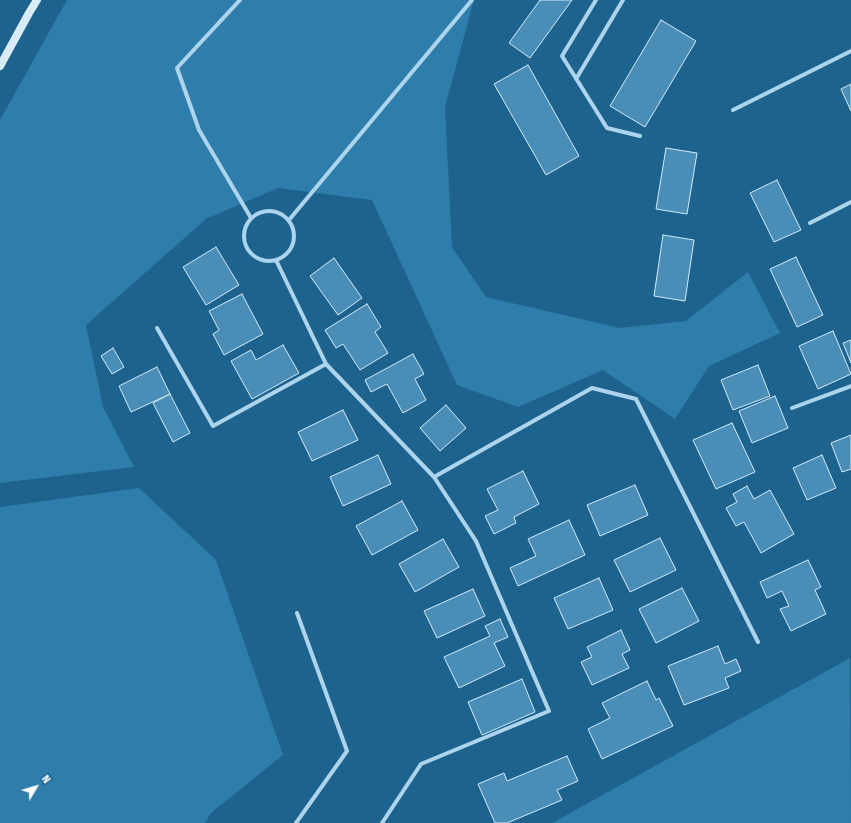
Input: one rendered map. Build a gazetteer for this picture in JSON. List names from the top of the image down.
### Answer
{
  "north": "top right"
}
